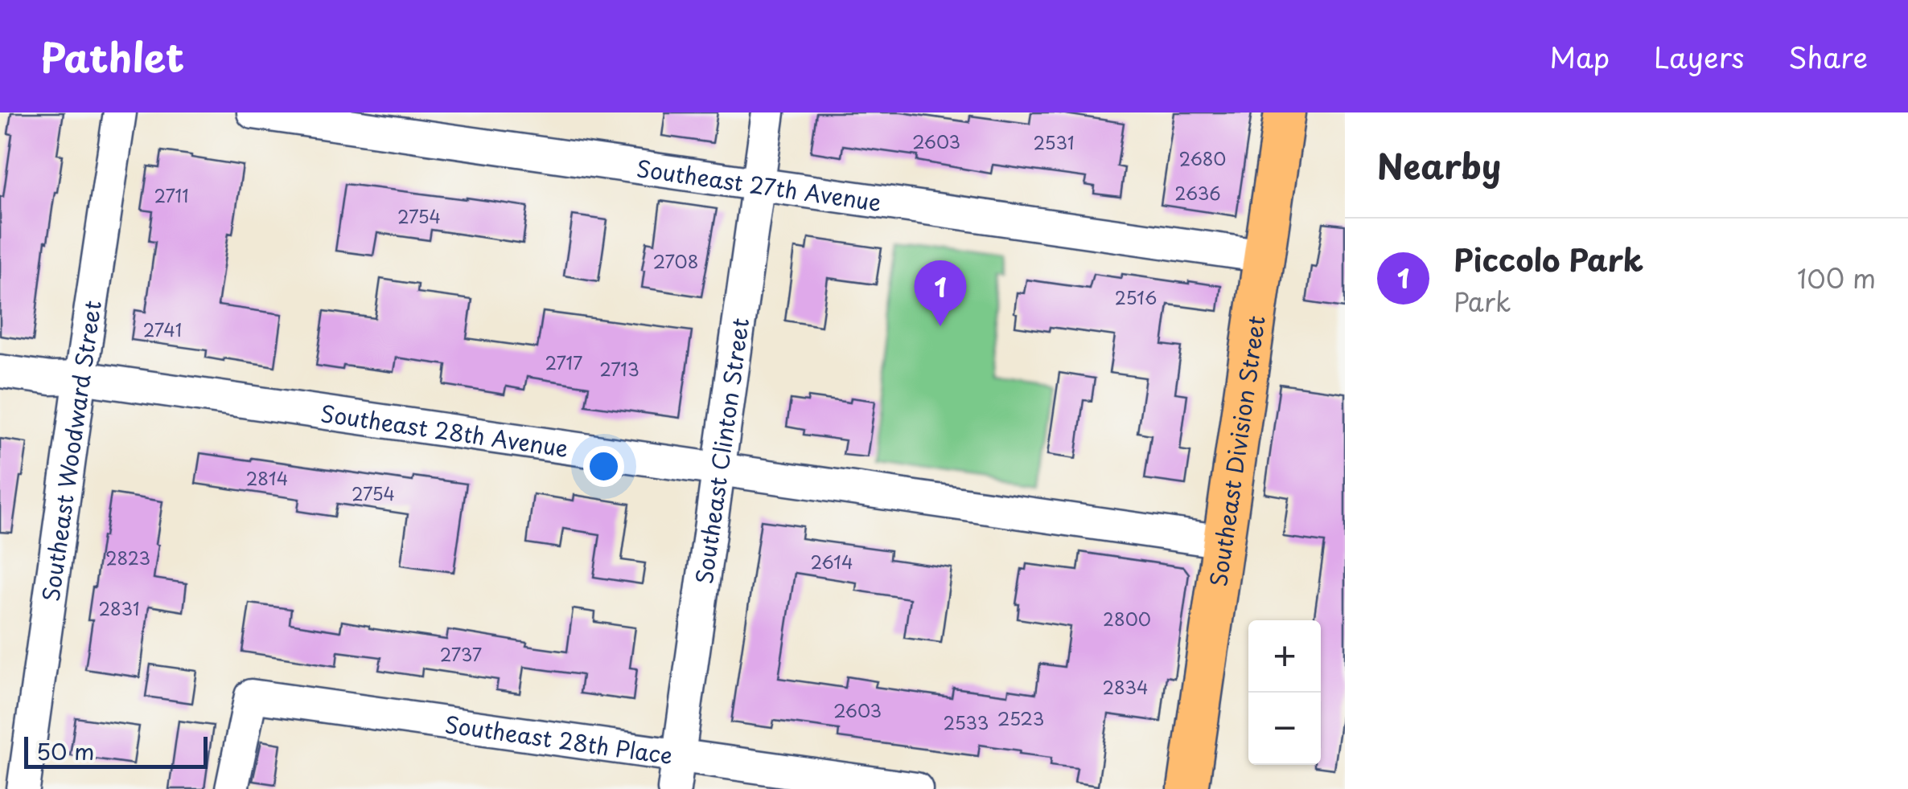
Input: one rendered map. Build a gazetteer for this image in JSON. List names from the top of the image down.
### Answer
{
  "streets": {
    "main road": ["Southeast Division Street"],
    "street": [
      "Southeast 27th Avenue",
      "Southeast 28th Avenue",
      "Southeast Woodward Street",
      "Southeast Clinton Street",
      "Southeast 28th Place"
    ]
  },
  "crossings": [
    ["Southeast 27th Avenue", "Southeast Clinton Street"],
    ["Southeast 27th Avenue", "Southeast Division Street"],
    ["Southeast 28th Avenue", "Southeast Woodward Street"],
    ["Southeast 28th Avenue", "Southeast Clinton Street"],
    ["Southeast 28th Avenue", "Southeast Division Street"],
    ["Southeast Clinton Street", "Southeast 28th Place"]
  ],
  "house_numbers": [
    "2603",
    "2531",
    "2680",
    "2636",
    "2711",
    "2754",
    "2708",
    "2516",
    "2741",
    "2717",
    "2713",
    "2814",
    "2754",
    "2823",
    "2614",
    "2831",
    "2800",
    "2737",
    "2834",
    "2603",
    "2523",
    "2533"
  ],
  "scale_bar": "50 m",
  "page": {
    "header": "Pathlet",
    "nav": ["Map", "Layers", "Share"],
    "heading": "Nearby",
    "list": [
      {
        "mark": "1",
        "name": "Piccolo Park",
        "note": "Park",
        "value": "100 m"
      }
    ],
    "pins": "1",
    "map_buttons": ["+", "−"],
    "scale": "50 m"
  }
}
